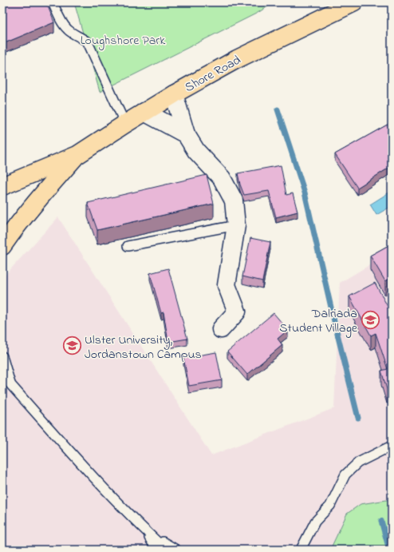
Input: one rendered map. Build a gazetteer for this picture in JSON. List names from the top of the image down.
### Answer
{
  "streets": {
    "highway": ["Shore Road"]
  },
  "parks": ["Loughshore Park"],
  "places": {
    "school or university": ["Dalriada Student Village", "Ulster University, Jordanstown Campus"]
  }
}
